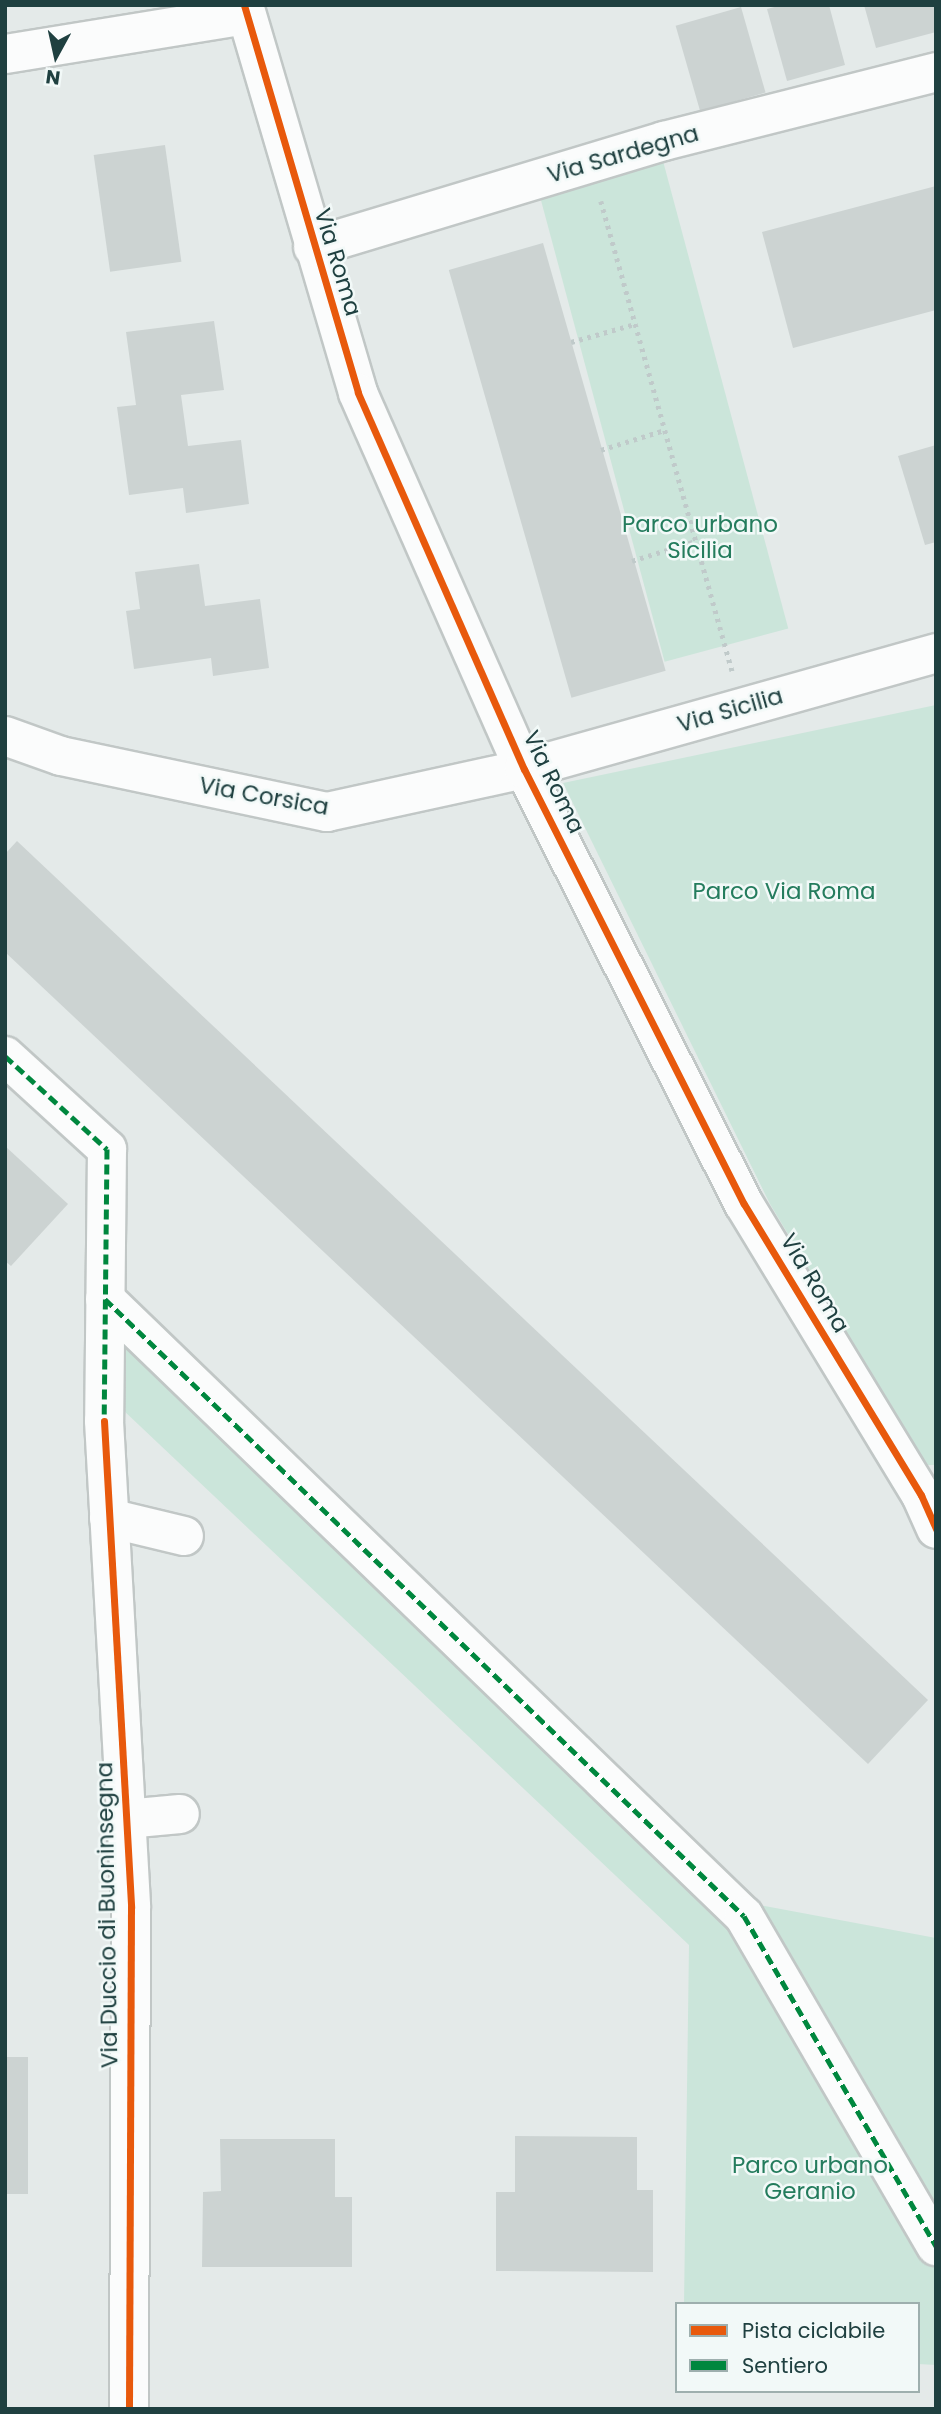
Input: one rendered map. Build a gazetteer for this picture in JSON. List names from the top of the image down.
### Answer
{
  "streets": {
    "street": [
      "Via Sardegna",
      "Via Roma",
      "Via Sicilia",
      "Via Corsica",
      "Via Duccio di Buoninsegna"
    ]
  },
  "crossings": [
    ["Via Sardegna", "Via Roma"],
    ["Via Roma", "Via Sicilia"],
    ["Via Roma", "Via Corsica"],
    ["Via Sicilia", "Via Corsica"]
  ],
  "parks": ["Parco urbano Sicilia", "Parco Via Roma", "Parco urbano Geranio"],
  "legend": ["Pista ciclabile", "Sentiero"],
  "north": "bottom"
}
